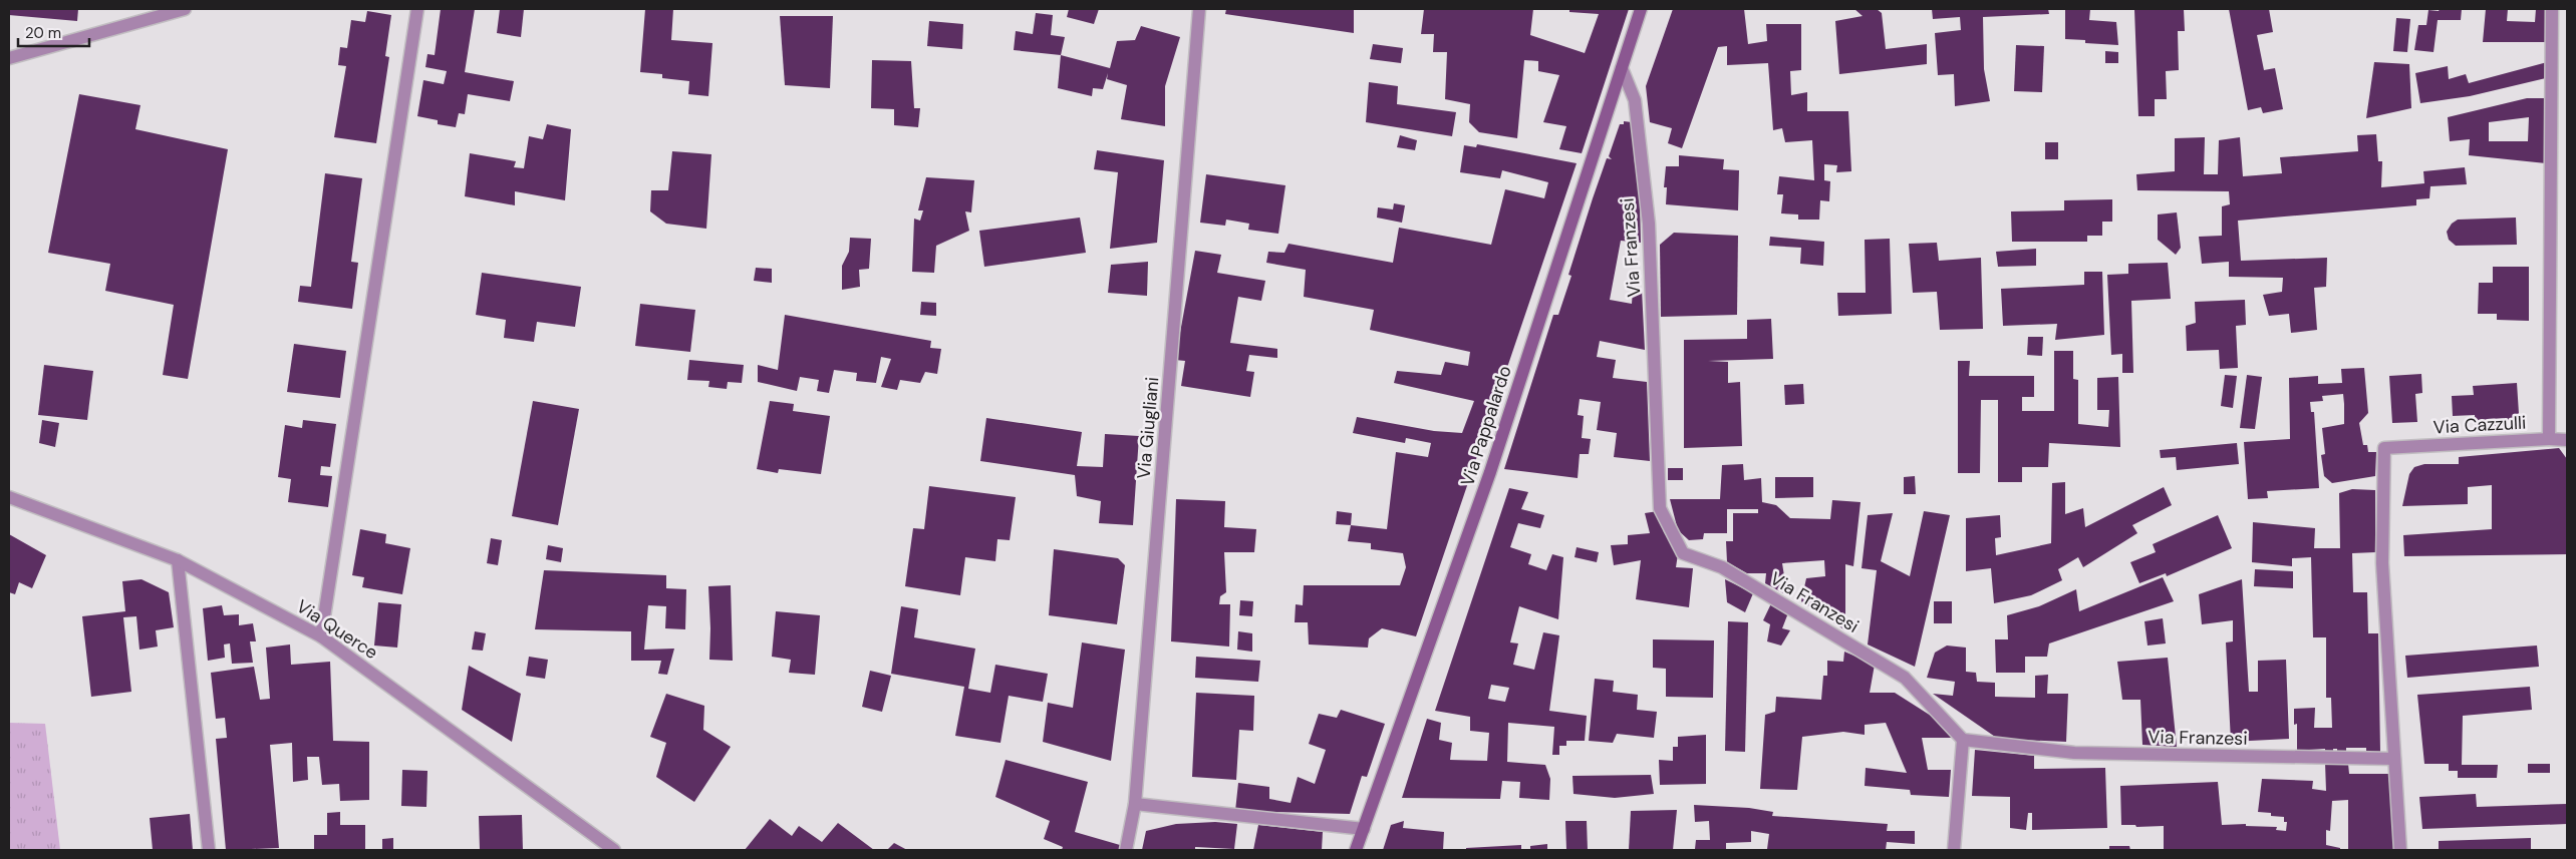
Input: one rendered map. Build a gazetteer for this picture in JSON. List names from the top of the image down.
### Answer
{
  "streets": {
    "main road": ["Via Pappalardo"],
    "street": [
      "Via Franzesi",
      "Via Cazzulli",
      "Via Giugliani",
      "Via Querce"
    ]
  },
  "crossings": [
    ["Via Franzesi", "Via Cazzulli"],
    ["Via Franzesi", "Via Pappalardo"]
  ],
  "scale_bar": "20 m"
}
